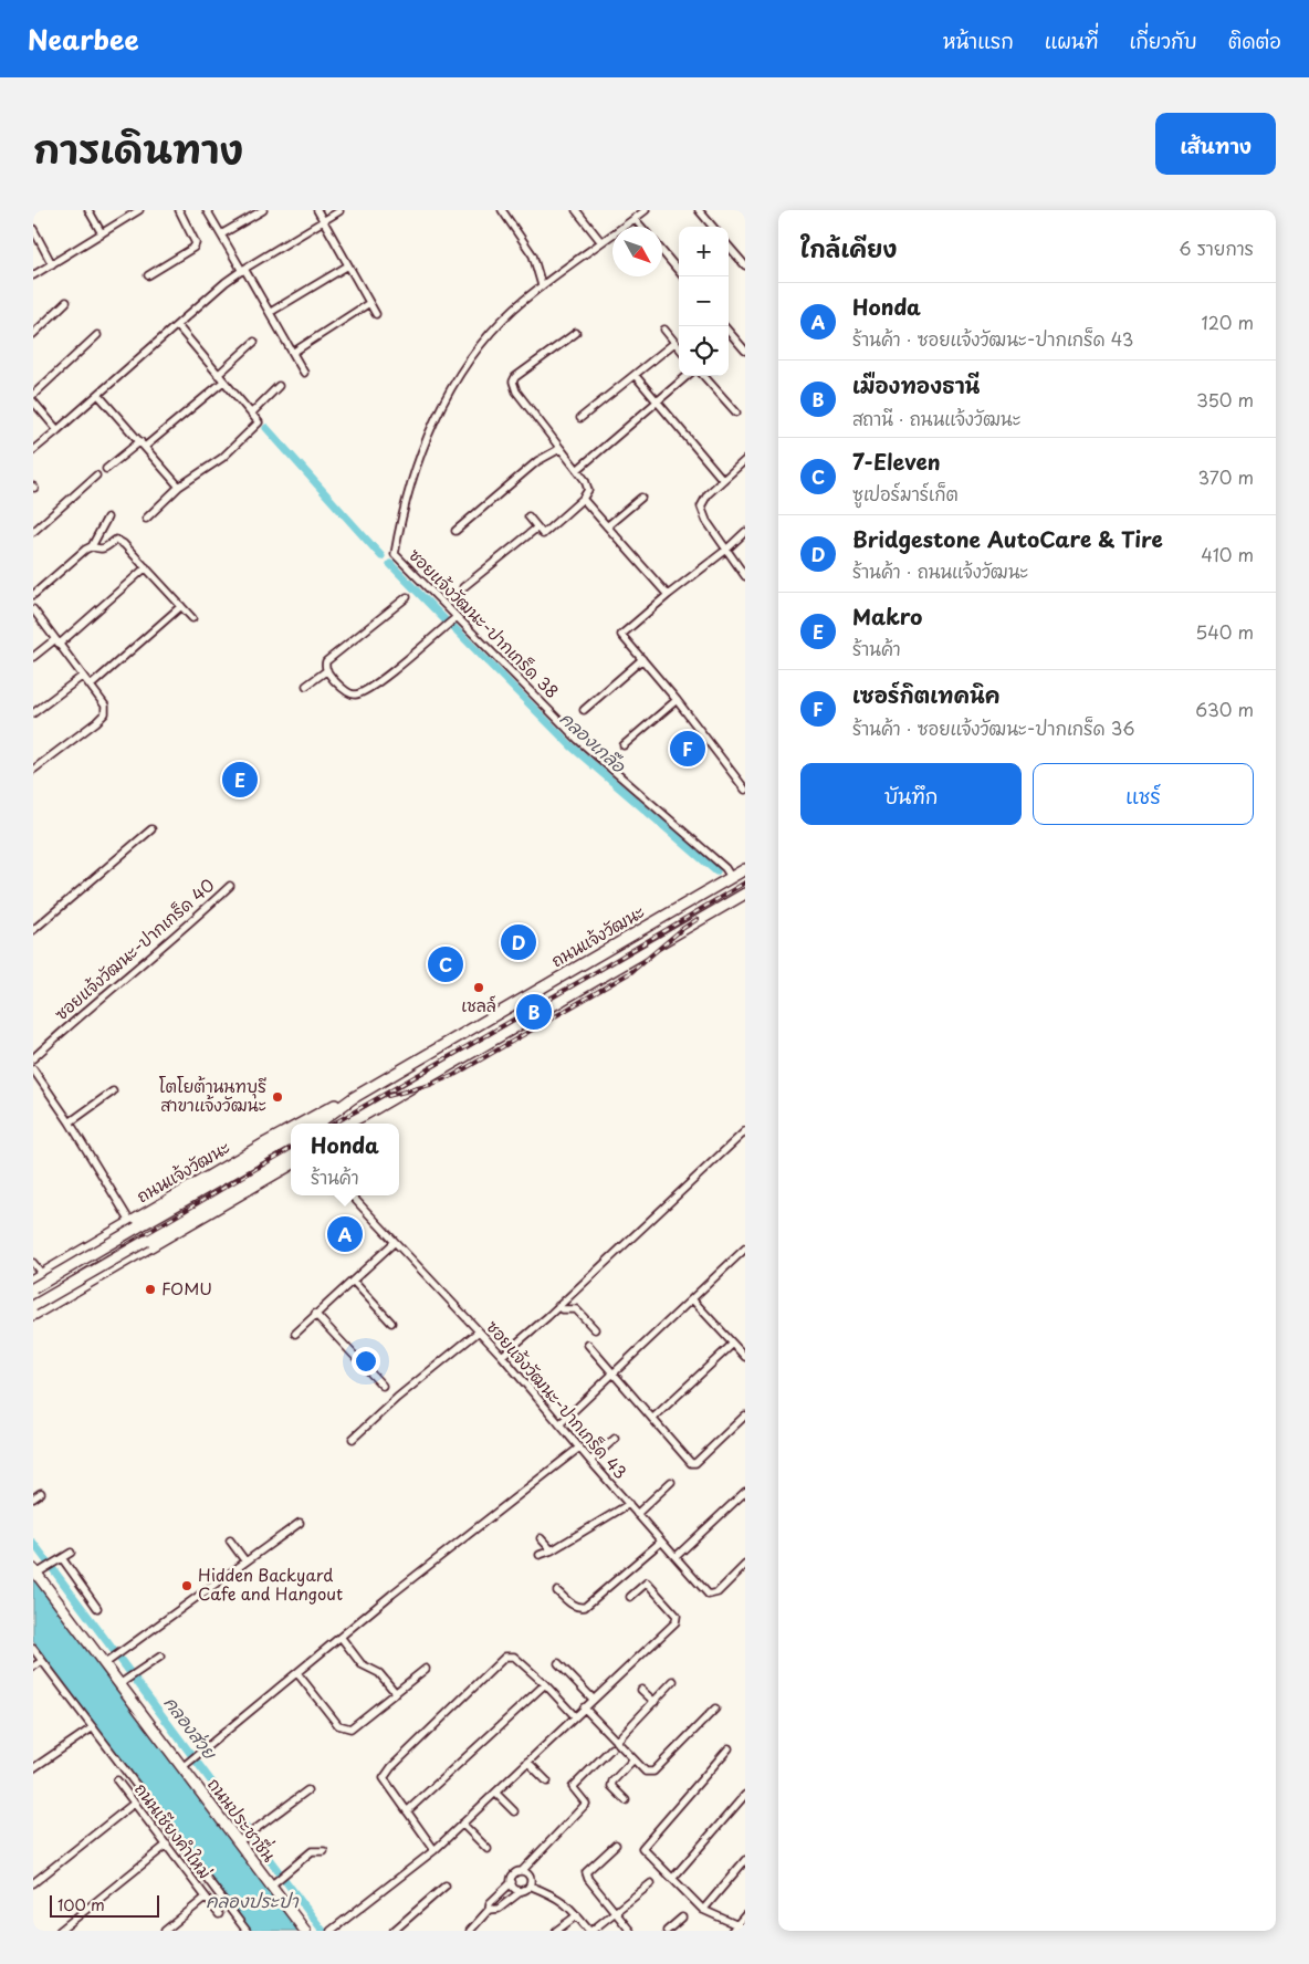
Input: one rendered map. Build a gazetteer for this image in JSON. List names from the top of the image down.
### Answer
{
  "streets": {
    "main road": ["ถนนแจ้งวัฒนะ", "ถนนประชาชื่น"],
    "street": [
      "ซอยแจ้งวัฒนะ-ปากเกร็ด 38",
      "ซอยแจ้งวัฒนะ-ปากเกร็ด 40",
      "ซอยแจ้งวัฒนะ-ปากเกร็ด 43",
      "ถนนเชียงคำใหม่"
    ]
  },
  "crossings": [
    ["ซอยแจ้งวัฒนะ-ปากเกร็ด 38", "ถนนแจ้งวัฒนะ"]
  ],
  "water": ["คลองเกลือ", "คลองส่วย", "คลองประปา"],
  "places": [
    "เชลล์",
    "โตโยต้านนทบุรี สาขาแจ้งวัฒนะ",
    "FOMU",
    "Hidden Backyard Cafe and Hangout"
  ],
  "scale_bar": "100 m",
  "north": "bottom right",
  "page": {
    "header": "Nearbee",
    "nav": [
      "หน้าแรก",
      "แผนที่",
      "เกี่ยวกับ",
      "ติดต่อ"
    ],
    "title": "การเดินทาง",
    "buttons": [
      "เส้นทาง",
      ["บันทึก", "แชร์"]
    ],
    "heading": ["ใกล้เคียง", "6 รายการ"],
    "map_buttons": ["+", "−"],
    "list": [
      {
        "mark": "A",
        "name": "Honda",
        "note": "ร้านค้า · ซอยแจ้งวัฒนะ-ปากเกร็ด 43",
        "value": "120 m"
      },
      {
        "mark": "B",
        "name": "เมืองทองธานี",
        "note": "สถานี · ถนนแจ้งวัฒนะ",
        "value": "350 m"
      },
      {
        "mark": "C",
        "name": "7-Eleven",
        "note": "ซูเปอร์มาร์เก็ต",
        "value": "370 m"
      },
      {
        "mark": "D",
        "name": "Bridgestone AutoCare & Tire",
        "note": "ร้านค้า · ถนนแจ้งวัฒนะ",
        "value": "410 m"
      },
      {
        "mark": "E",
        "name": "Makro",
        "note": "ร้านค้า",
        "value": "540 m"
      },
      {
        "mark": "F",
        "name": "เซอร์กิตเทคนิค",
        "note": "ร้านค้า · ซอยแจ้งวัฒนะ-ปากเกร็ด 36",
        "value": "630 m"
      }
    ],
    "pins": [
      "F",
      "E",
      "D",
      "C",
      "B",
      "A"
    ],
    "popup": ["Honda", "ร้านค้า"],
    "scale": "100 m"
  }
}
